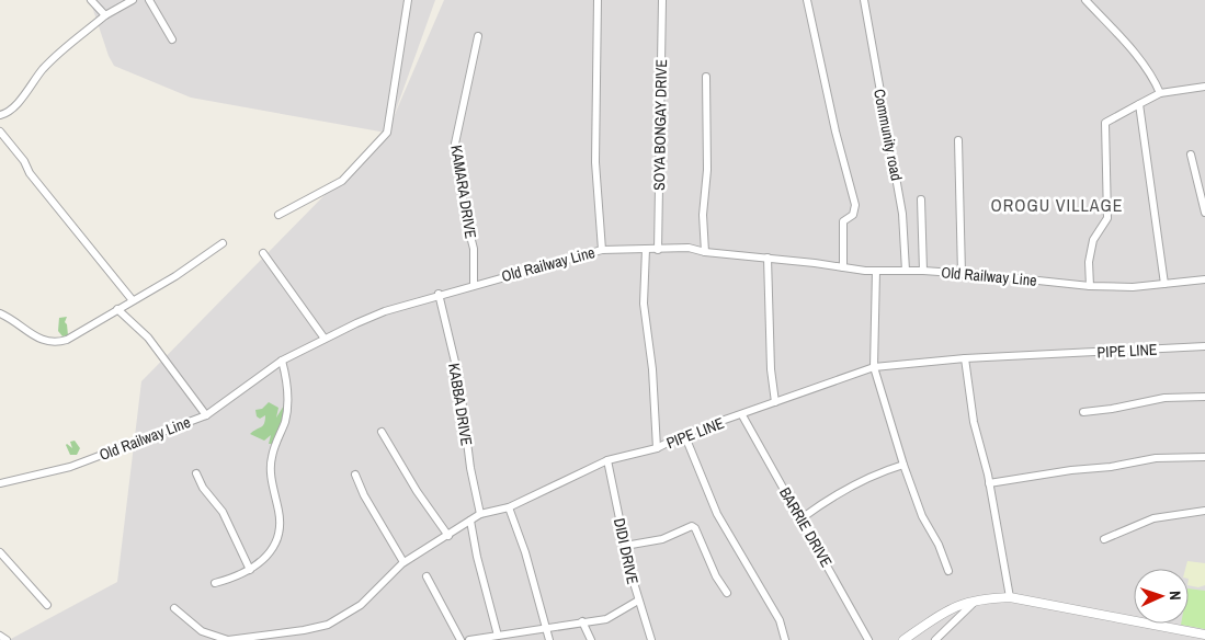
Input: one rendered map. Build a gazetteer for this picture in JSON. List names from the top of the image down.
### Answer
{
  "streets": {
    "street": [
      "SOYA BONGAY DRIVE",
      "Community road",
      "KAMARA DRIVE",
      "Old Railway Line",
      "PIPE LINE",
      "KABBA DRIVE",
      "BARRIE DRIVE",
      "DIDI DRIVE"
    ]
  },
  "crossings": [
    ["SOYA BONGAY DRIVE", "Old Railway Line"],
    ["Community road", "Old Railway Line"],
    ["KAMARA DRIVE", "Old Railway Line"],
    ["Old Railway Line", "KABBA DRIVE"],
    ["PIPE LINE", "KABBA DRIVE"],
    ["PIPE LINE", "BARRIE DRIVE"],
    ["PIPE LINE", "DIDI DRIVE"]
  ],
  "districts": ["OROGU VILLAGE"],
  "north": "right"
}
